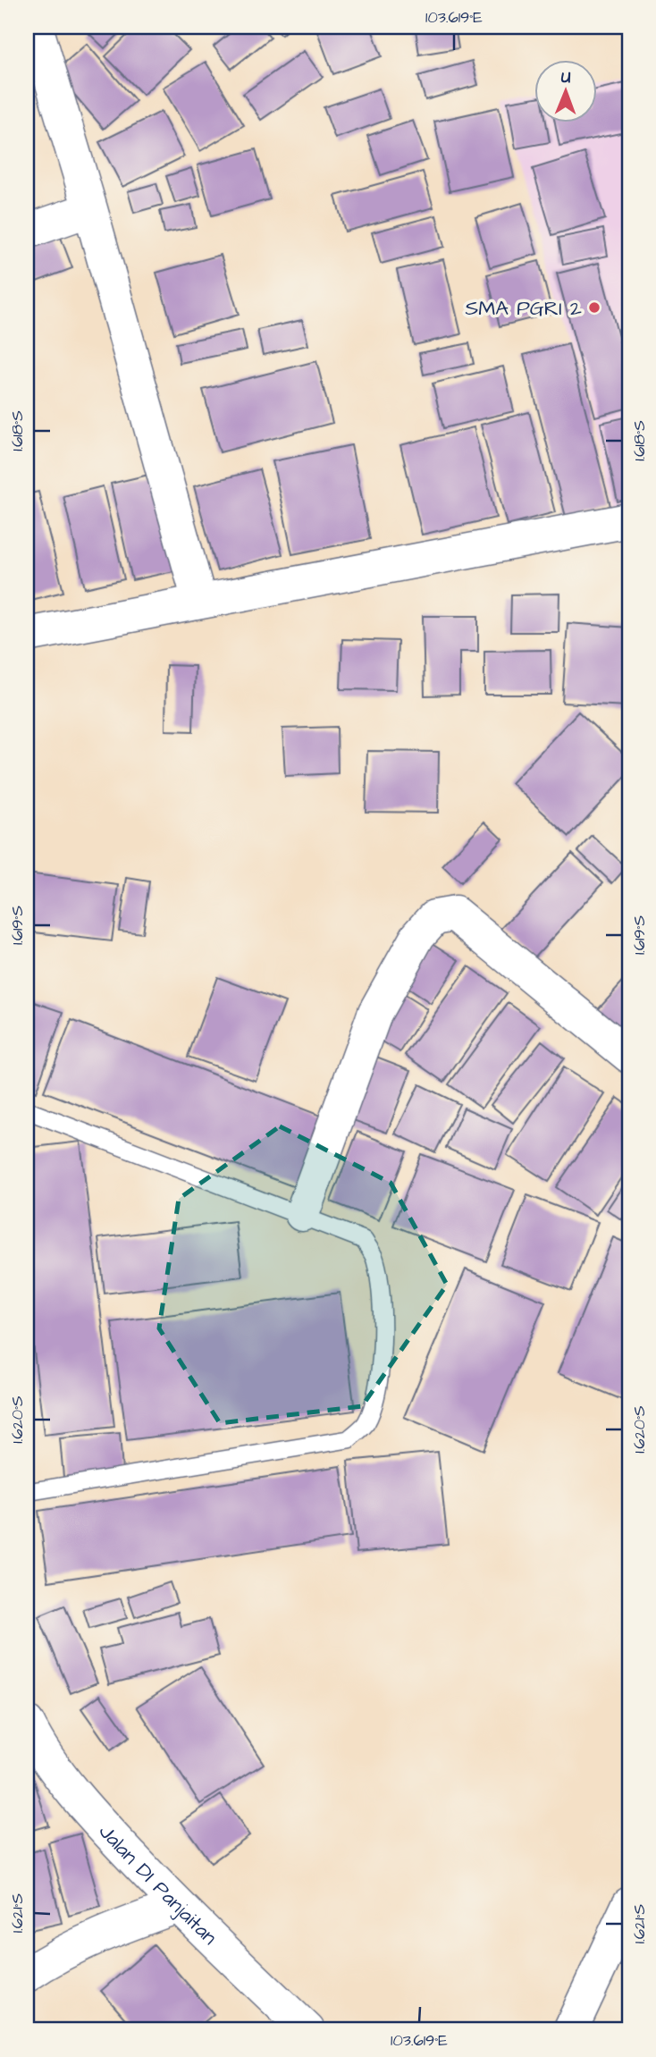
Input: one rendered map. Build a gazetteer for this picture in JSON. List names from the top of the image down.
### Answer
{
  "streets": {
    "street": ["Jalan DI Panjaitan"]
  },
  "places": ["SMA PGRI 2"],
  "north": "top",
  "coordinates": [
    "103.619°E",
    "1.618°S",
    "1.619°S",
    "1.620°S",
    "1.621°S"
  ]
}
